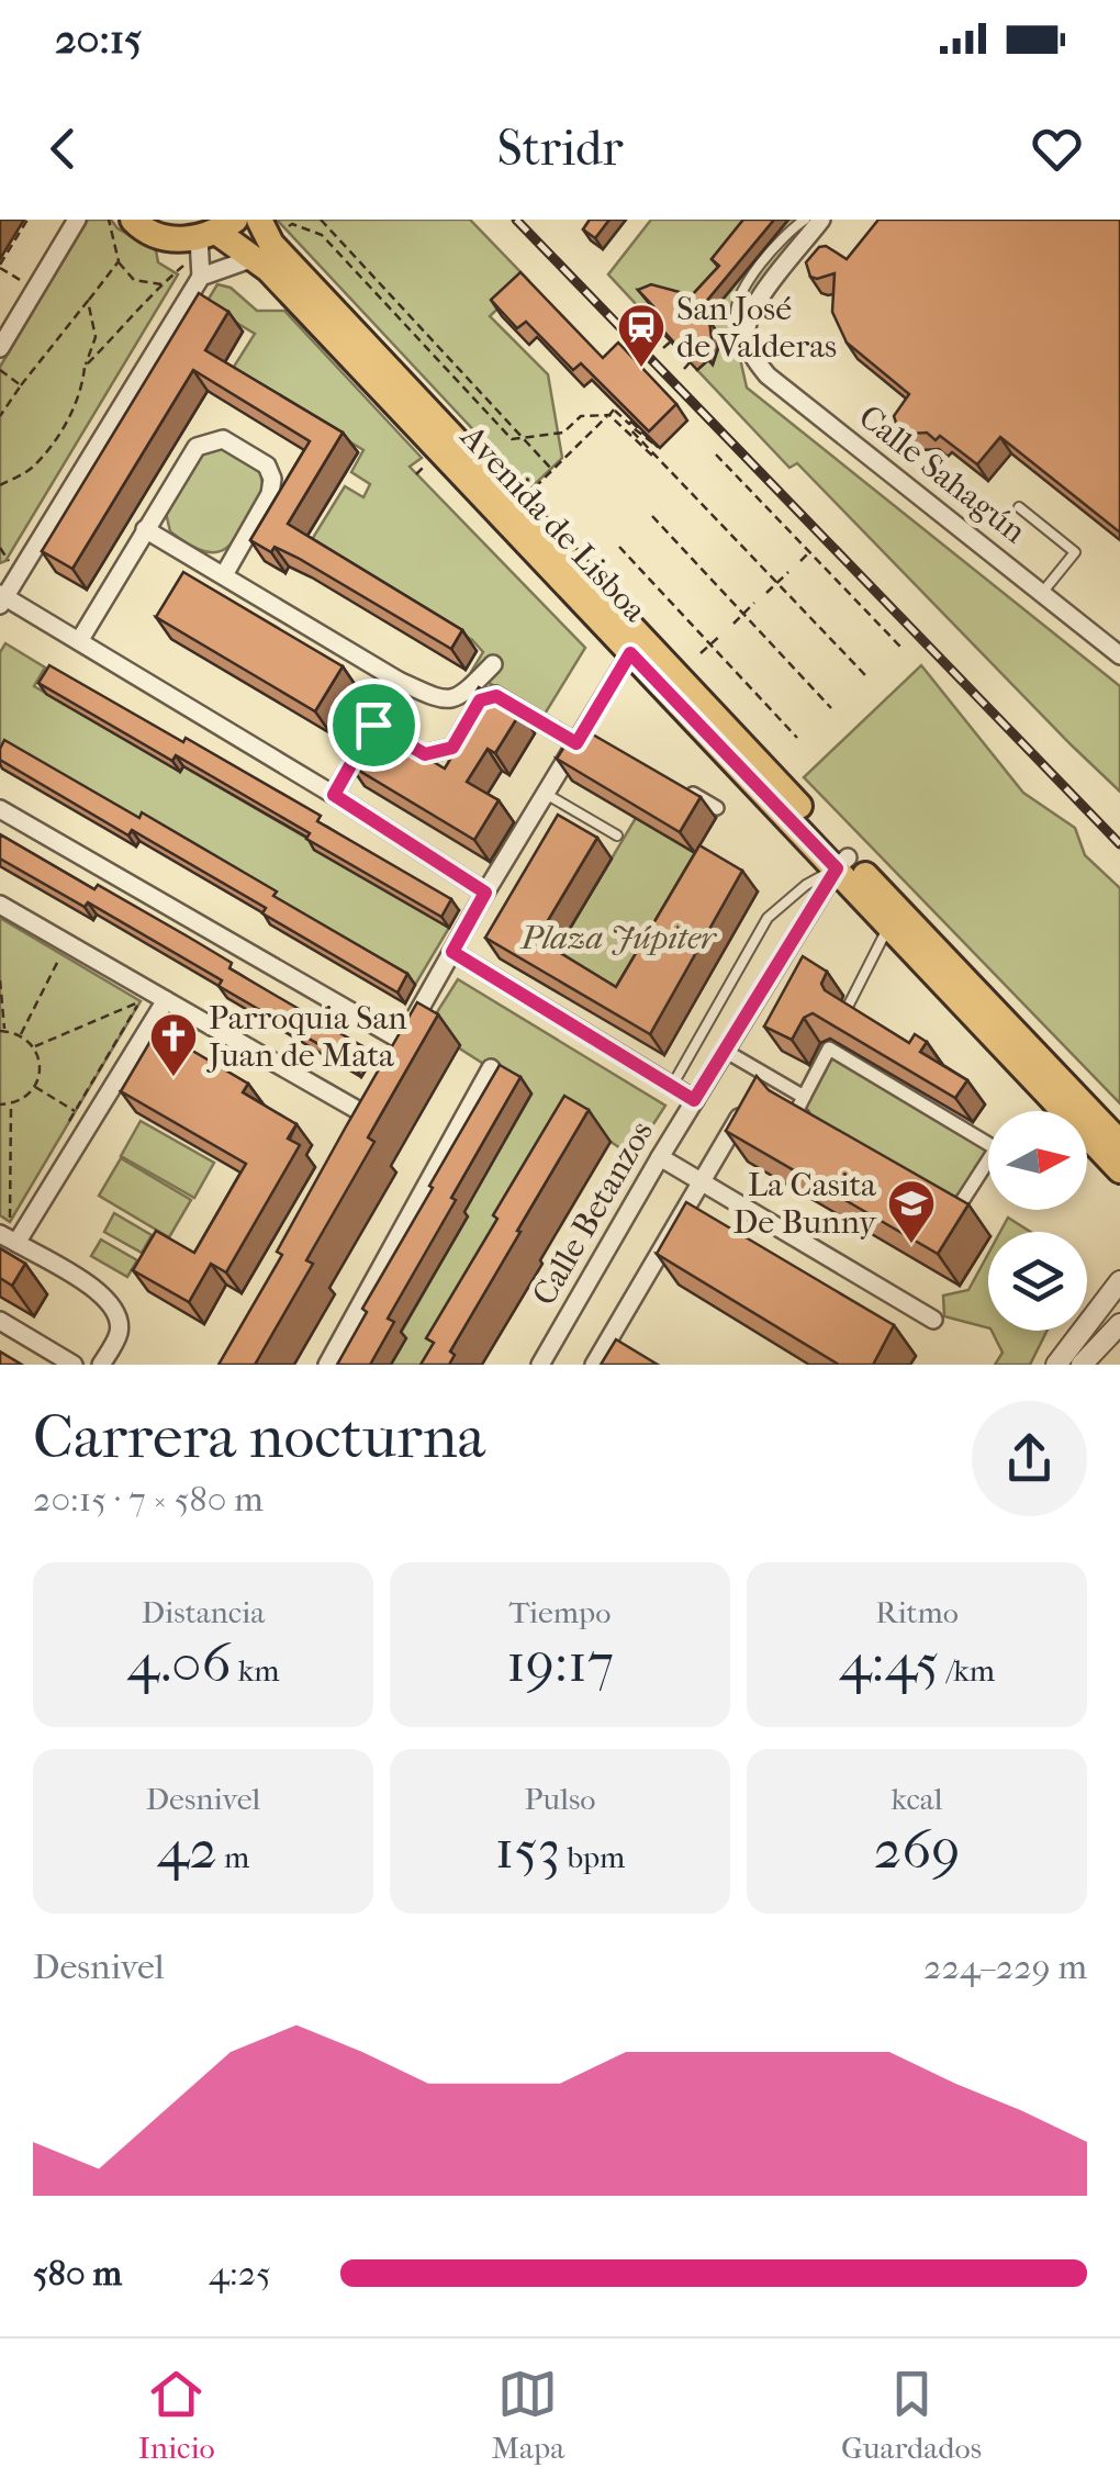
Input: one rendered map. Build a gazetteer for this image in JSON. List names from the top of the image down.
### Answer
{
  "streets": {
    "main road": ["Avenida de Lisboa"],
    "street": ["Calle Sahagún", "Calle Betanzos"]
  },
  "crossings": [
    ["Avenida de Lisboa", "Calle Betanzos"]
  ],
  "parks": ["Plaza Júpiter"],
  "places": {
    "station": ["San José de Valderas"],
    "church": ["Parroquia San Juan de Mata"],
    "school or university": ["La Casita De Bunny"]
  },
  "north": "right",
  "page": {
    "status": "20:15",
    "header": "Stridr",
    "heading": ["Carrera nocturna", "20:15 · 7 × 580 m"],
    "stats": [
      ["Distancia", "4.06 km"],
      ["Tiempo", "19:17"],
      ["Ritmo", "4:45 /km"],
      ["Desnivel", "42 m"],
      ["Pulso", "153 bpm"],
      ["kcal", "269"]
    ],
    "chart": ["Desnivel", "224–229 m"],
    "list": [
      {
        "name": "580 m",
        "note": "4:25"
      }
    ],
    "tabs": ["Inicio", "Mapa", "Guardados"]
  }
}
